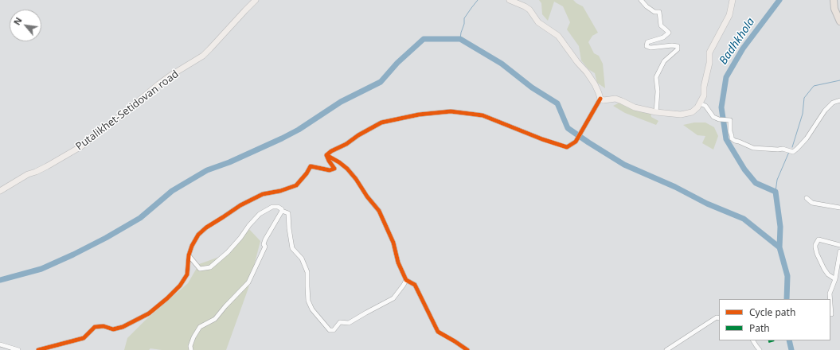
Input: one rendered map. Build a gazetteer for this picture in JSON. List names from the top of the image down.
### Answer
{
  "streets": {
    "main road": ["Putalikhet-Setidovan road"]
  },
  "water": ["Badhkhola"],
  "legend": ["Cycle path", "Path"],
  "north": "top left"
}
